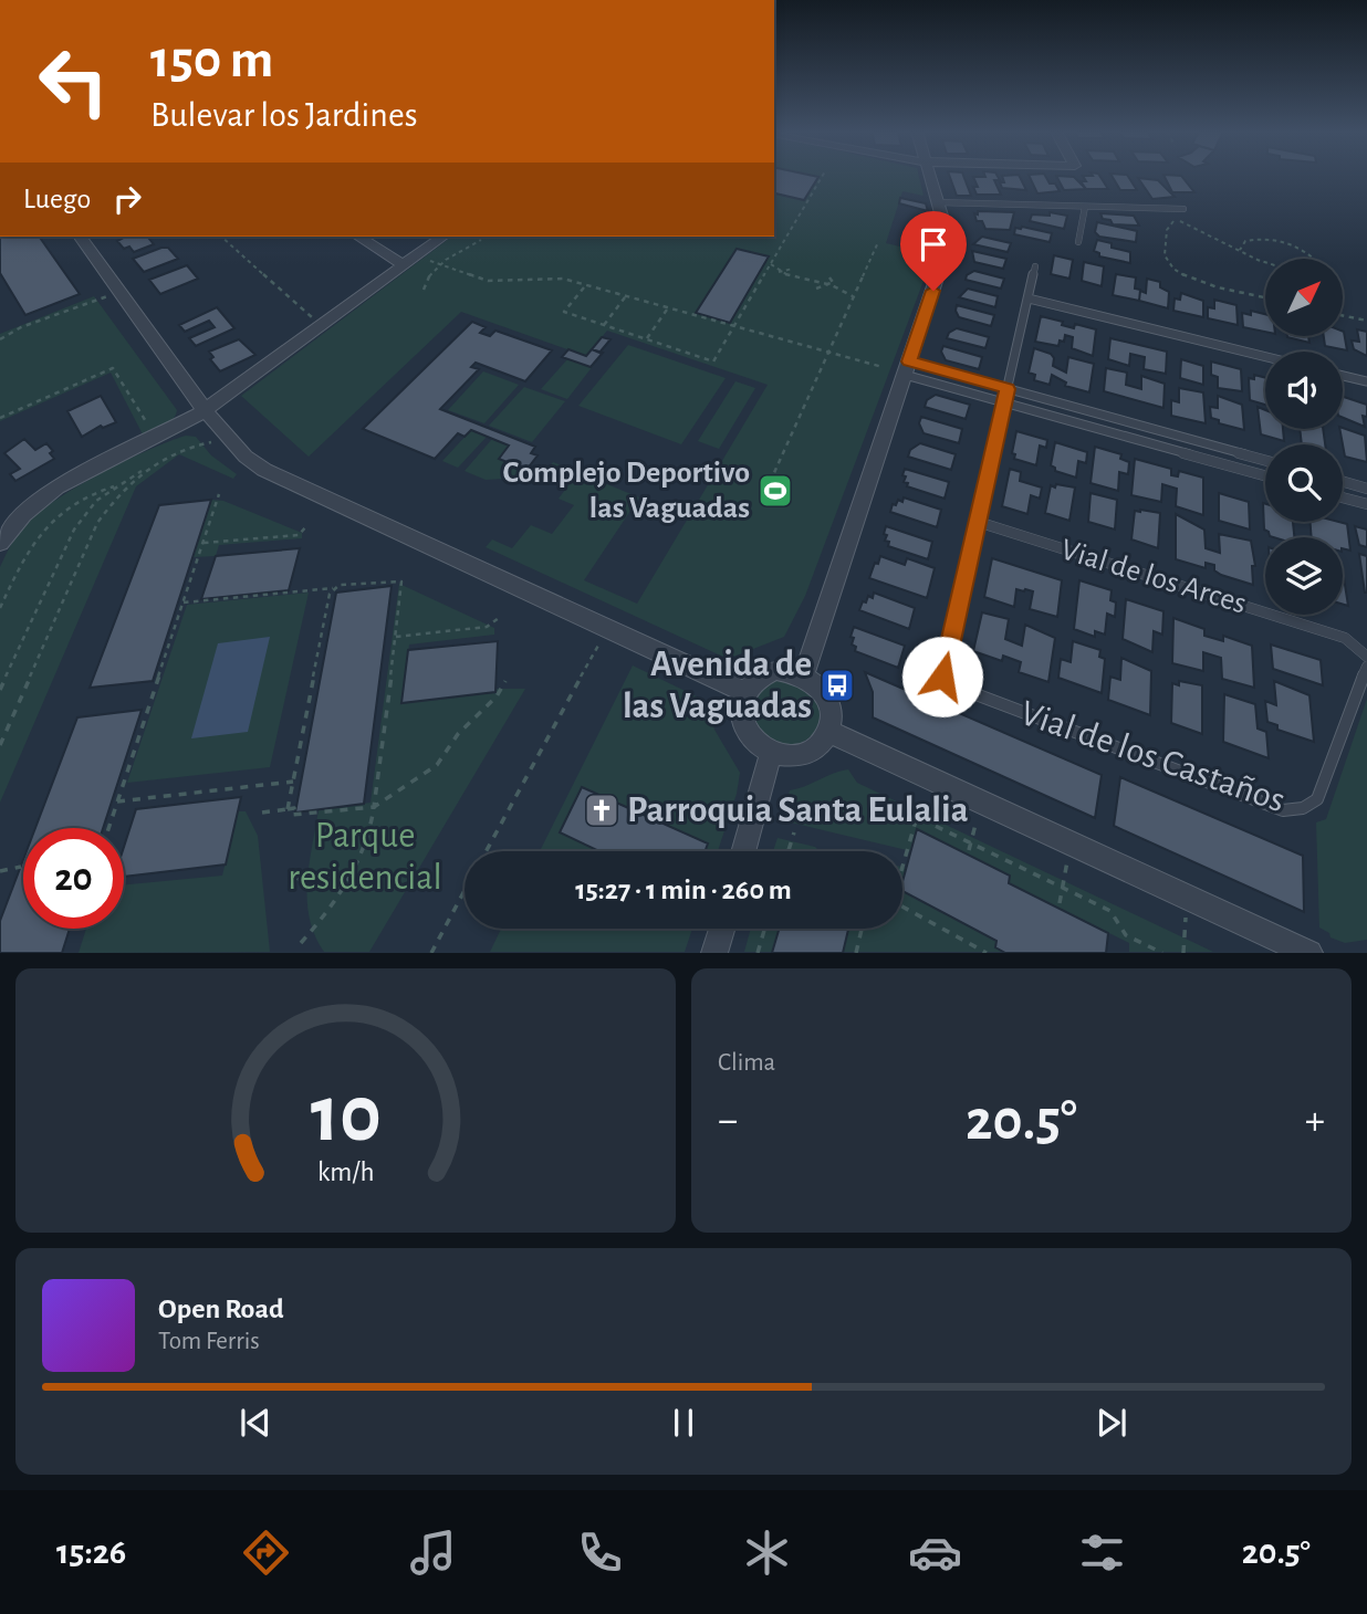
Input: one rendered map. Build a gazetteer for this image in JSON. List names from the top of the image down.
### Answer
{
  "streets": {
    "lane": ["Vial de los Arces", "Vial de los Castaños"]
  },
  "crossings": [
    ["Vial de los Arces", "Vial de los Castaños"]
  ],
  "parks": ["Parque residencial"],
  "places": {
    "sports": ["Complejo Deportivo las Vaguadas"],
    "bus stop": ["Avenida de las Vaguadas"],
    "church": ["Parroquia Santa Eulalia"]
  },
  "north": "top right",
  "page": {
    "turn": ["150 m", "Bulevar los Jardines"],
    "then": "Luego",
    "limit": "20",
    "trip": "15:27 · 1 min · 260 m",
    "tile": "Clima",
    "heat": ["−", "20.5°", "+"],
    "song": ["Open Road", "Tom Ferris"],
    "tabs": ["15:26", "20.5°"],
    "gauge": ["10", "km/h"]
  }
}
